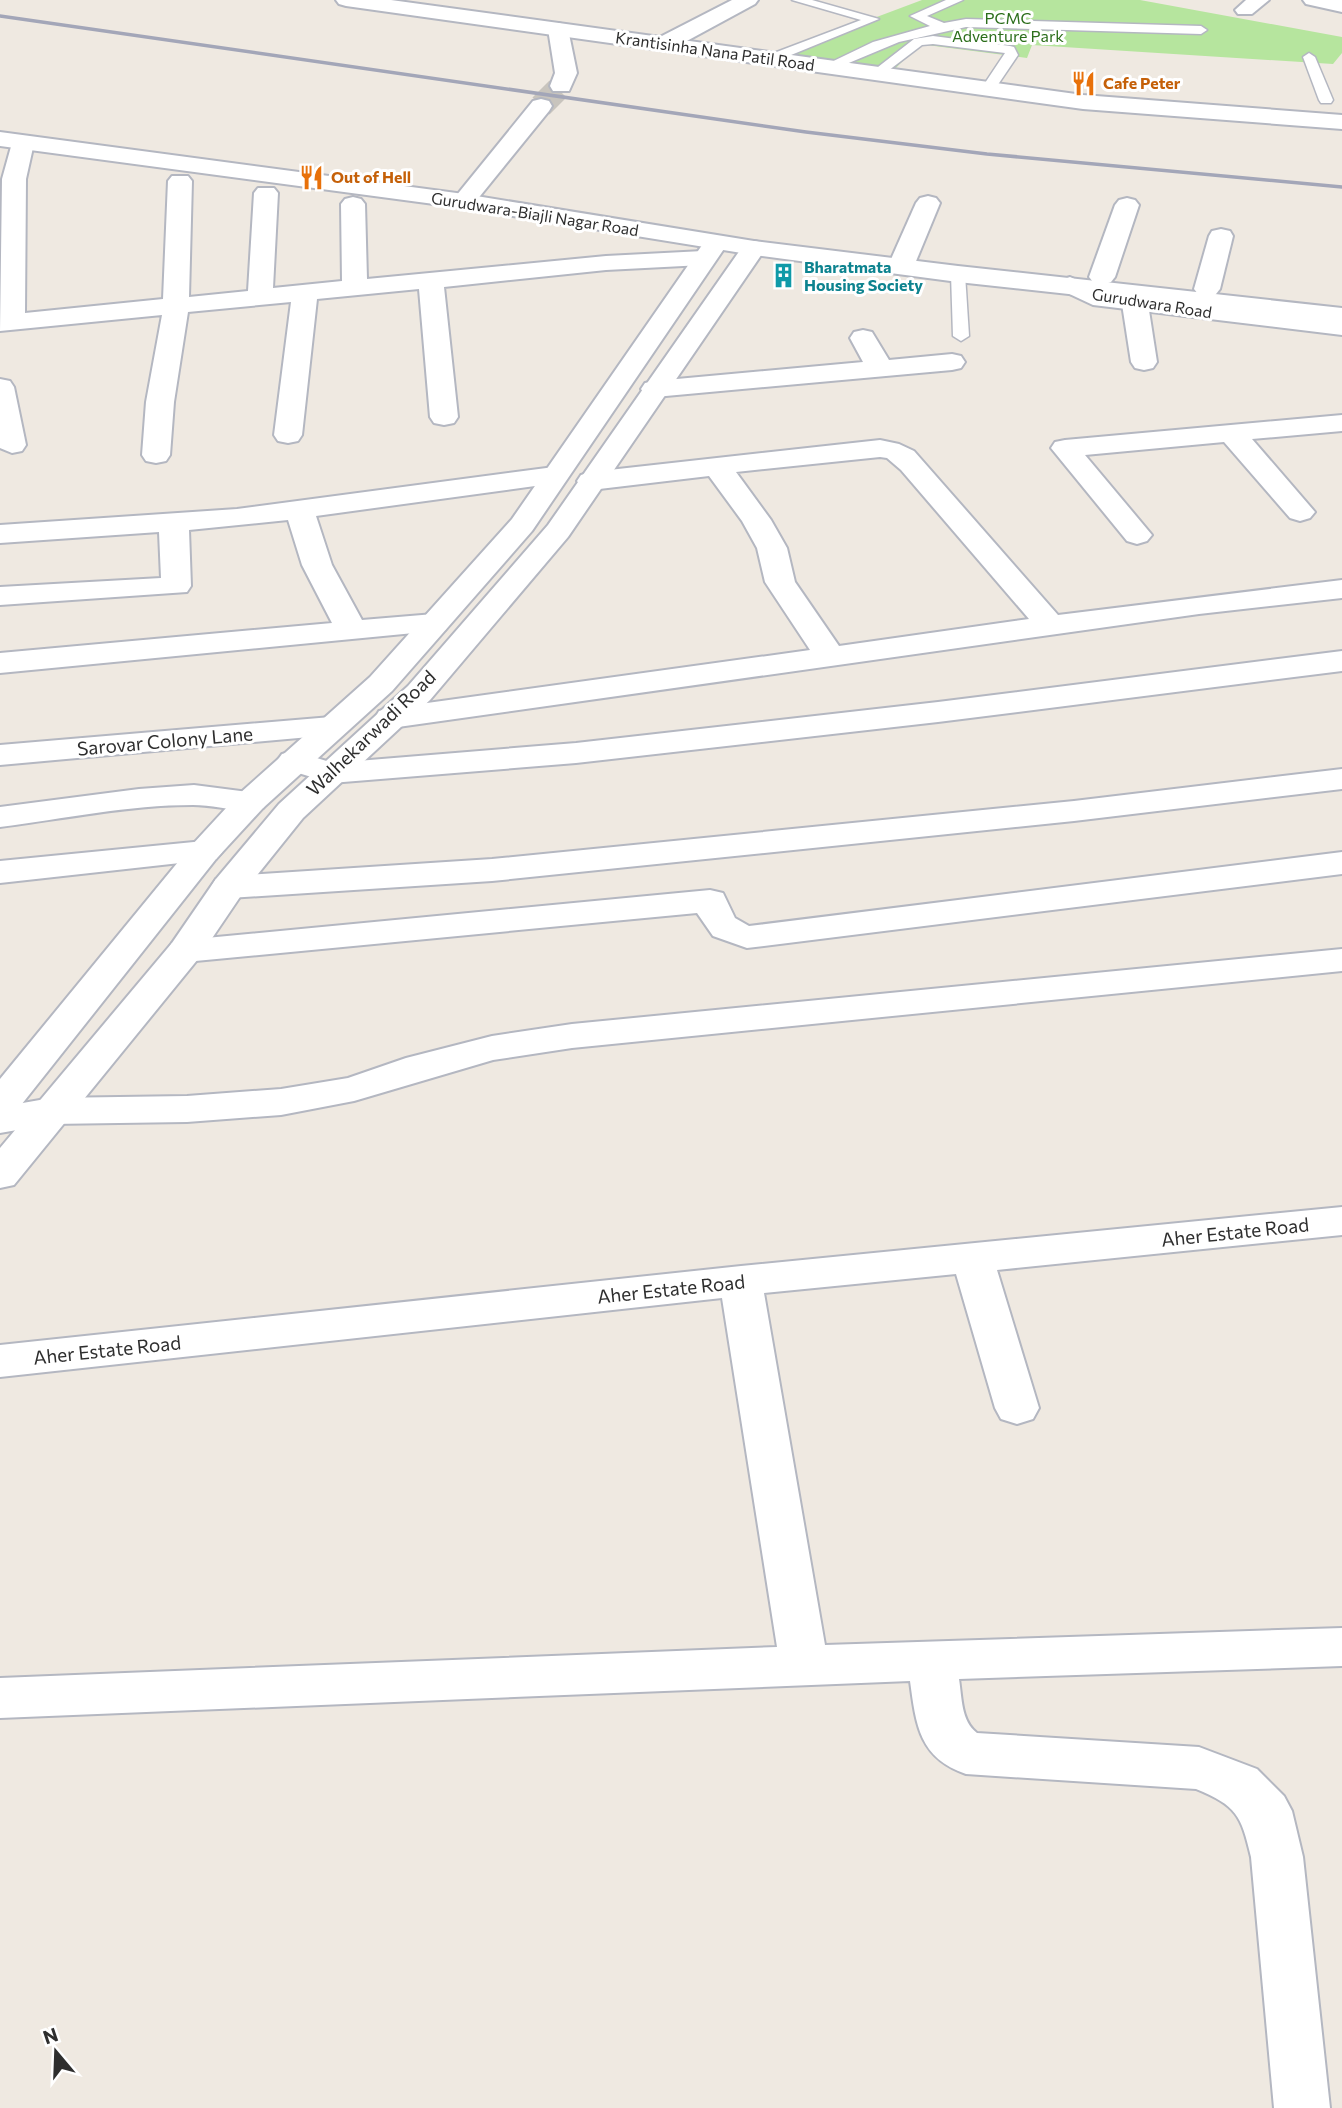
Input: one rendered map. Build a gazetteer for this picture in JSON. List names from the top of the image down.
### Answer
{
  "streets": {
    "street": [
      "Krantisinha Nana Patil Road",
      "Gurudwara-Biajli Nagar Road",
      "Gurudwara Road",
      "Walhekarwadi Road",
      "Sarovar Colony Lane",
      "Aher Estate Road"
    ]
  },
  "crossings": [
    ["Gurudwara-Biajli Nagar Road", "Gurudwara Road"],
    ["Gurudwara-Biajli Nagar Road", "Walhekarwadi Road"],
    ["Walhekarwadi Road", "Sarovar Colony Lane"]
  ],
  "parks": ["PCMC Adventure Park"],
  "places": {
    "restaurant": ["Cafe Peter", "Out of Hell"],
    "building": ["Bharatmata Housing Society"]
  },
  "north": "top"
}
